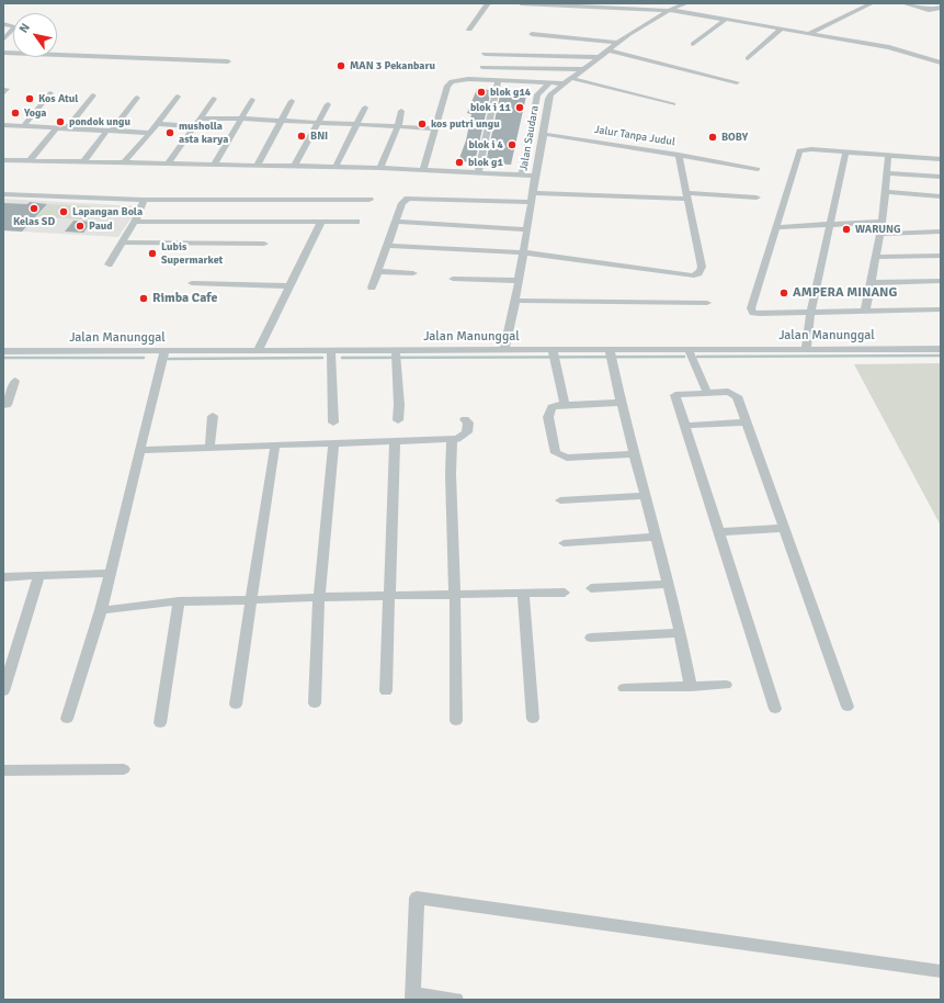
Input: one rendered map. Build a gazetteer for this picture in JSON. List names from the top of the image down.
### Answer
{
  "streets": {
    "street": ["Jalur Tanpa Judul", "Jalan Saudara", "Jalan Manunggal"]
  },
  "crossings": [
    ["Jalur Tanpa Judul", "Jalan Saudara"],
    ["Jalan Saudara", "Jalan Manunggal"]
  ],
  "places": [
    "MAN 3 Pekanbaru",
    "blok g14",
    "Kos Atul",
    "blok i 11",
    "Yoga",
    "pondok ungu",
    "kos putri ungu",
    "musholla asta karya",
    "BNI",
    "BOBY",
    "blok i 4",
    "blok g1",
    "Kelas SD",
    "Lapangan Bola",
    "Paud",
    "WARUNG",
    "Lubis Supermarket",
    "AMPERA MINANG",
    "Rimba Cafe"
  ],
  "north": "top left"
}
